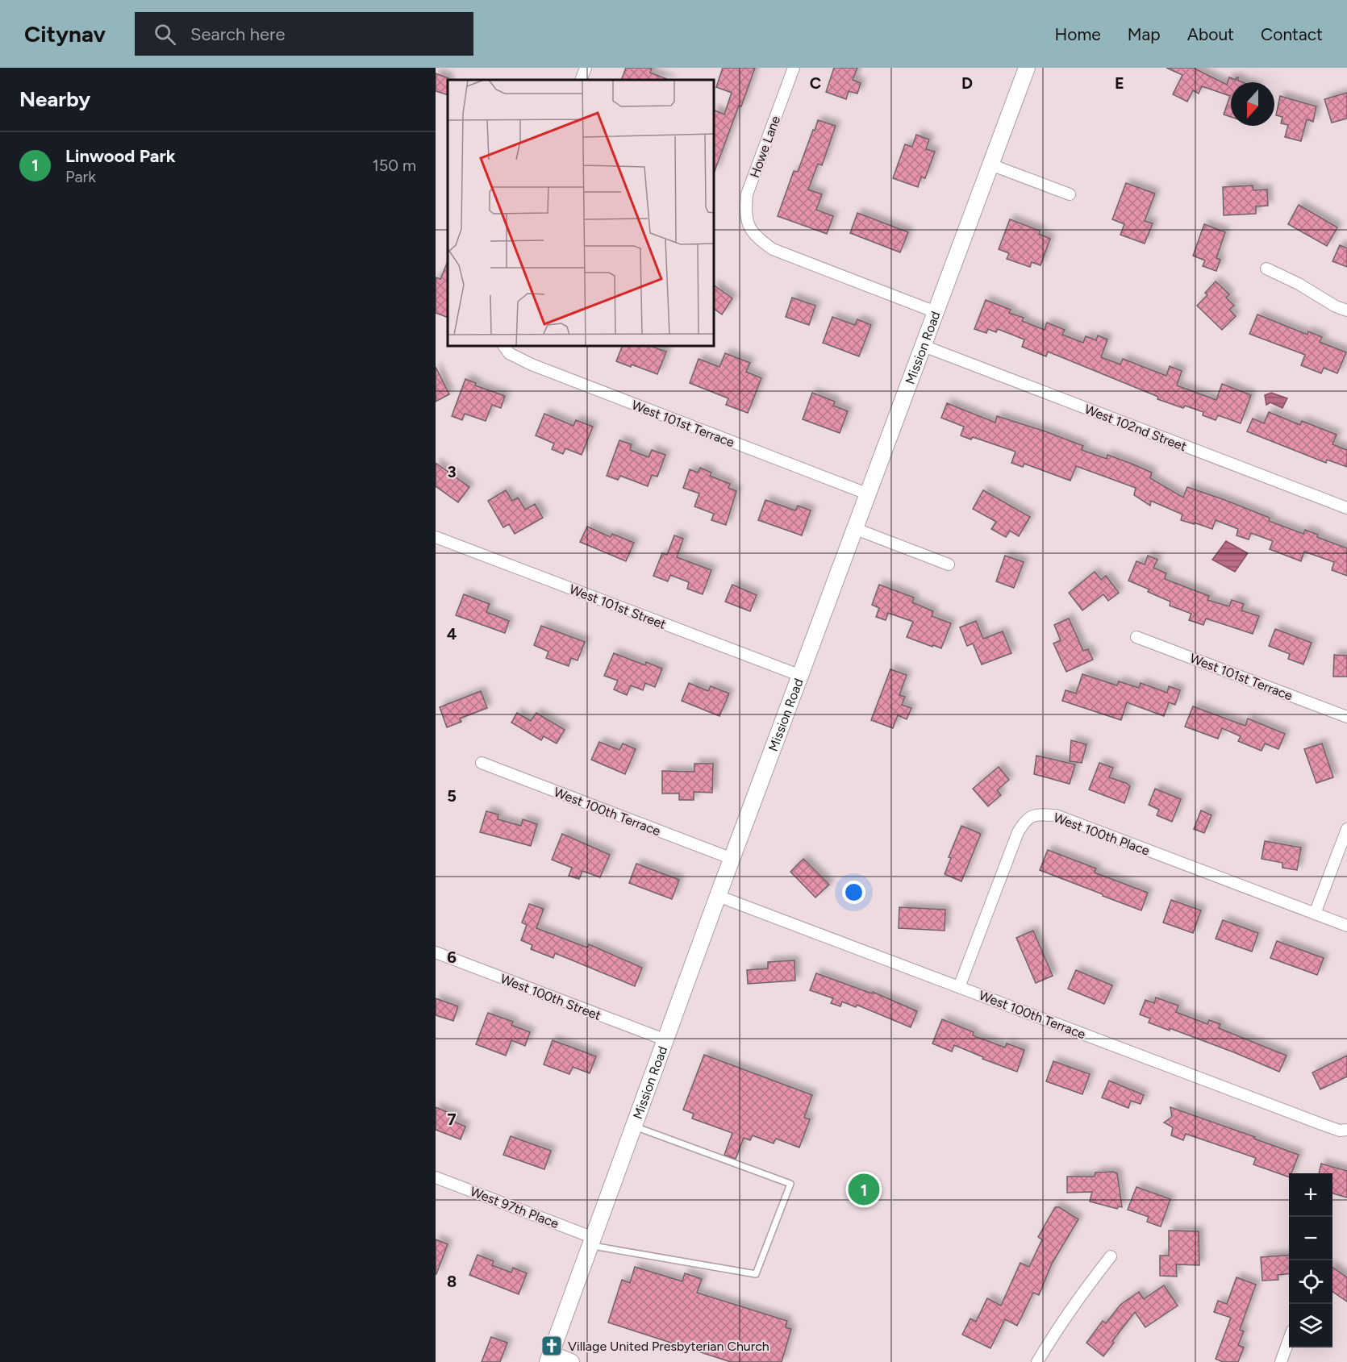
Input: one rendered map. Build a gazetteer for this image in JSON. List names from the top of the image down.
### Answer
{
  "streets": {
    "main road": ["Mission Road"],
    "street": [
      "Howe Lane",
      "West 101st Terrace",
      "West 102nd Street",
      "West 101st Street",
      "West 100th Terrace",
      "West 100th Place",
      "West 100th Street",
      "West 97th Place"
    ]
  },
  "crossings": [
    ["Howe Lane", "Mission Road"],
    ["Mission Road", "West 101st Terrace"],
    ["Mission Road", "West 102nd Street"],
    ["Mission Road", "West 101st Street"],
    ["Mission Road", "West 100th Terrace"],
    ["Mission Road", "West 100th Street"],
    ["Mission Road", "West 97th Place"],
    ["West 100th Terrace", "West 100th Place"]
  ],
  "places": {
    "church": ["Village United Presbyterian Church"]
  },
  "north": "bottom",
  "page": {
    "header": "Citynav",
    "search": "Search here",
    "nav": [
      "Home",
      "Map",
      "About",
      "Contact"
    ],
    "heading": "Nearby",
    "list": [
      {
        "mark": "1",
        "name": "Linwood Park",
        "note": "Park",
        "value": "150 m"
      }
    ],
    "pins": "1",
    "map_buttons": ["+", "−"]
  },
  "grid": {
    "columns": ["C", "D", "E"],
    "rows": [
      "3",
      "4",
      "5",
      "6",
      "7",
      "8"
    ]
  }
}
